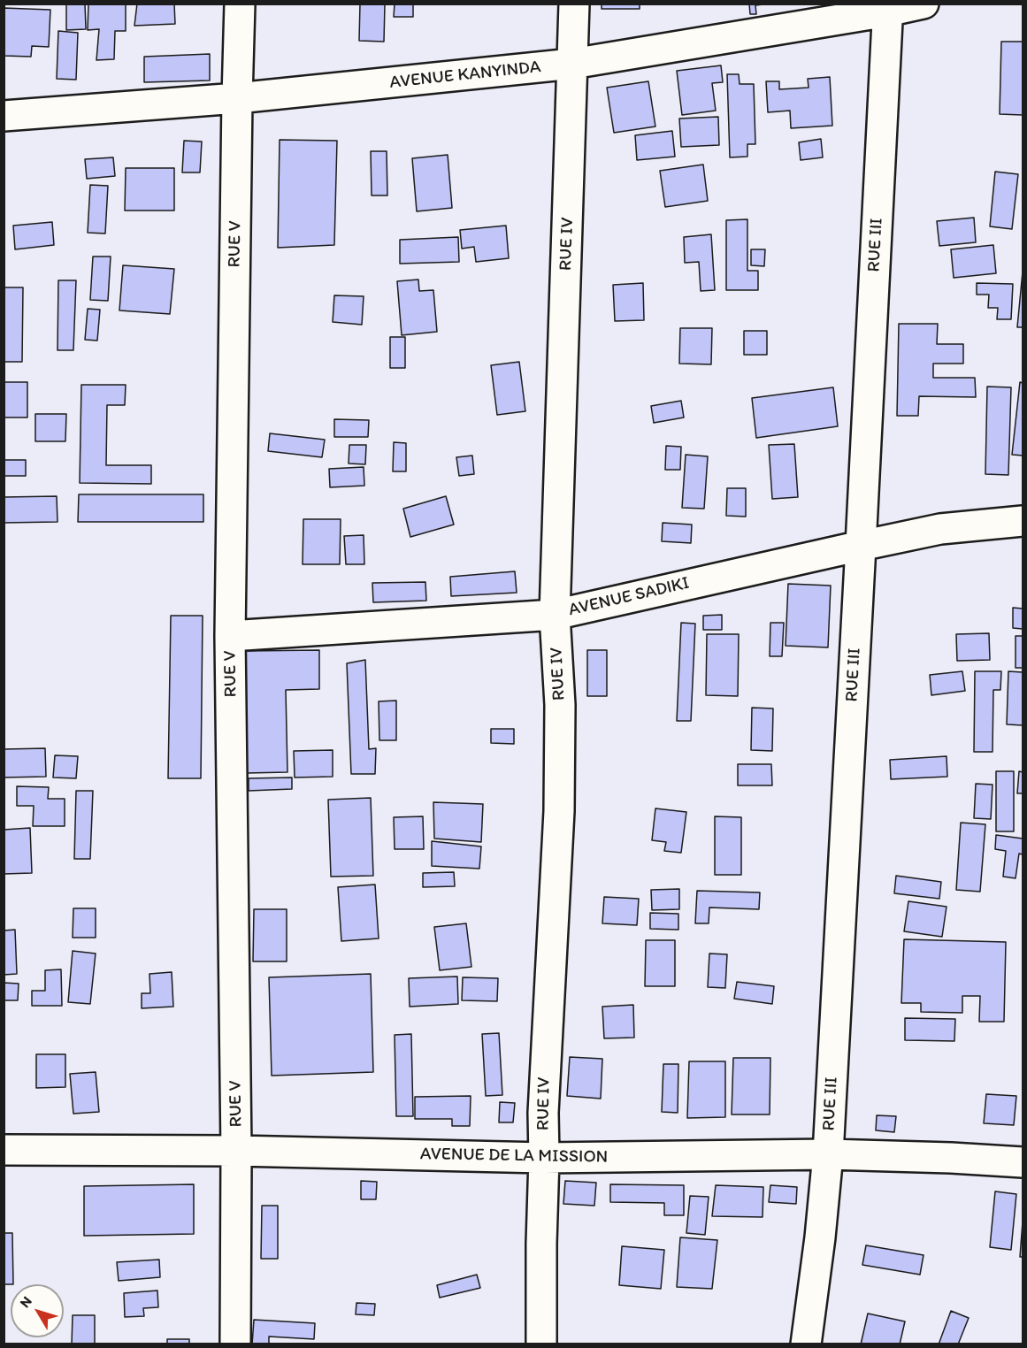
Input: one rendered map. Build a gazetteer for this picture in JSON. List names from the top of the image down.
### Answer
{
  "streets": {
    "street": [
      "AVENUE KANYINDA",
      "RUE V",
      "RUE IV",
      "RUE III",
      "AVENUE SADIKI",
      "AVENUE DE LA MISSION"
    ]
  },
  "crossings": [
    ["AVENUE KANYINDA", "RUE V"],
    ["AVENUE KANYINDA", "RUE IV"],
    ["AVENUE KANYINDA", "RUE III"],
    ["RUE V", "AVENUE SADIKI"],
    ["RUE V", "AVENUE DE LA MISSION"],
    ["RUE IV", "AVENUE SADIKI"],
    ["RUE IV", "AVENUE DE LA MISSION"],
    ["RUE III", "AVENUE SADIKI"],
    ["RUE III", "AVENUE DE LA MISSION"]
  ],
  "north": "top left"
}
